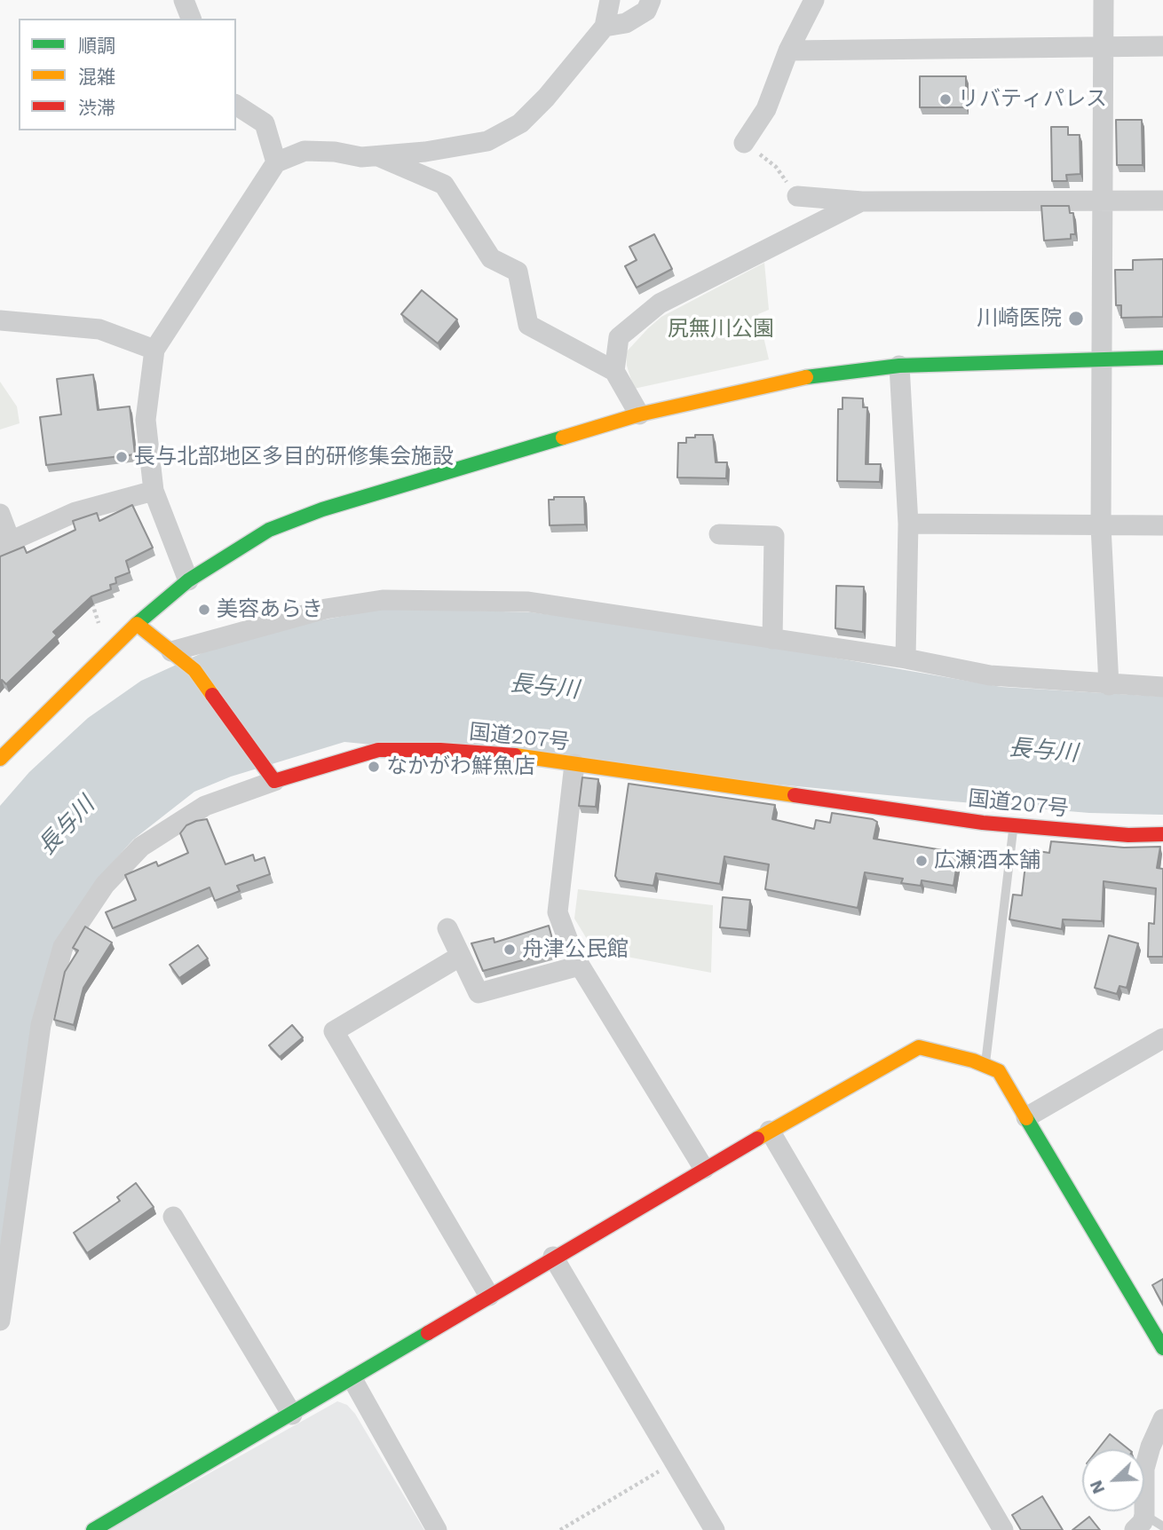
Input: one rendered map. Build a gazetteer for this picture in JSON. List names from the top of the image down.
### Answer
{
  "streets": {
    "main road": ["国道207号"]
  },
  "water": ["長与川"],
  "parks": ["尻無川公園"],
  "places": [
    "リバティパレス",
    "川崎医院",
    "長与北部地区多目的研修集会施設",
    "美容あらき",
    "なかがわ鮮魚店",
    "広瀬酒本舗",
    "舟津公民館"
  ],
  "legend": ["順調", "混雑", "渋滞"],
  "north": "bottom left"
}
